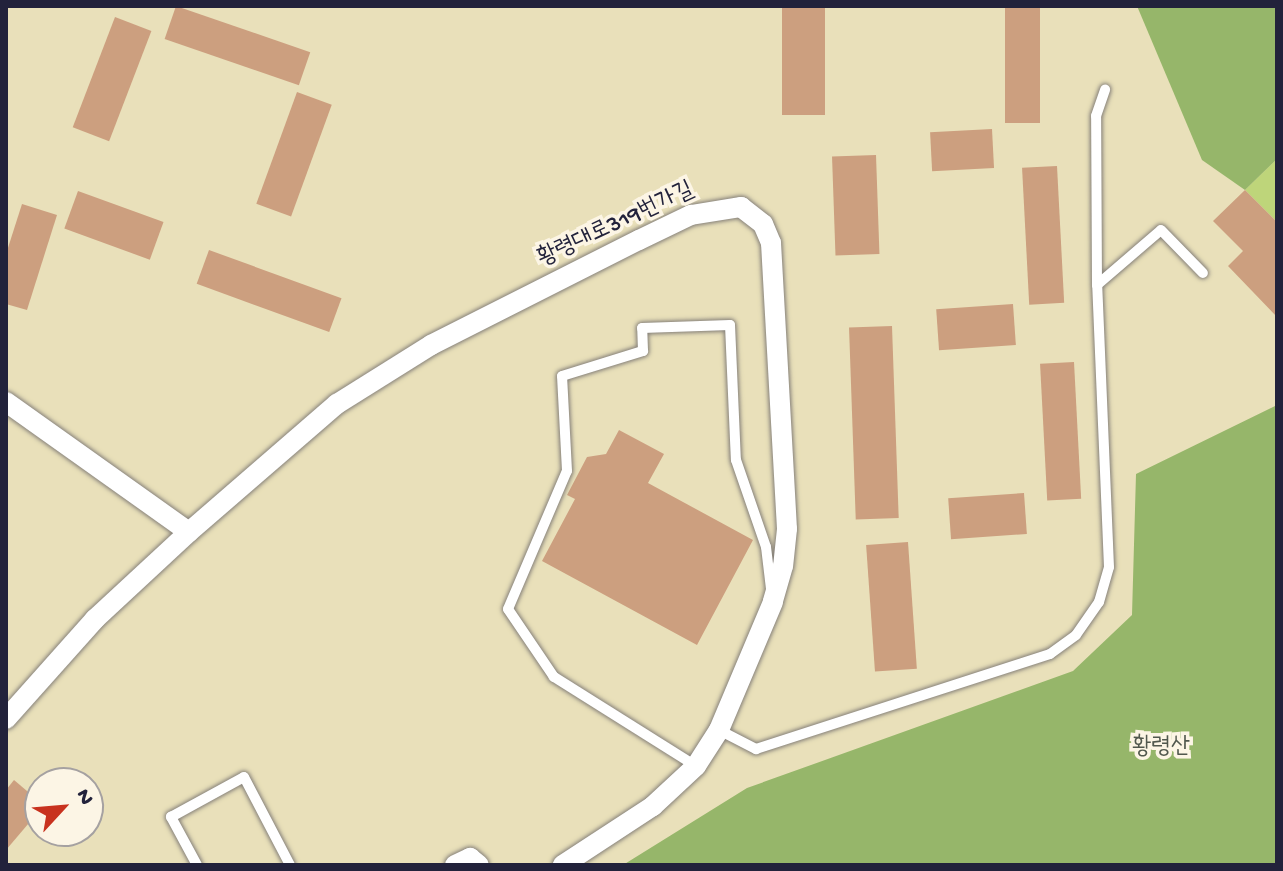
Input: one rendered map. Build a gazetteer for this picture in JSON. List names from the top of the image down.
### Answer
{
  "streets": {
    "street": ["황령대로319번가길"]
  },
  "parks": ["황령산"],
  "north": "top right"
}
